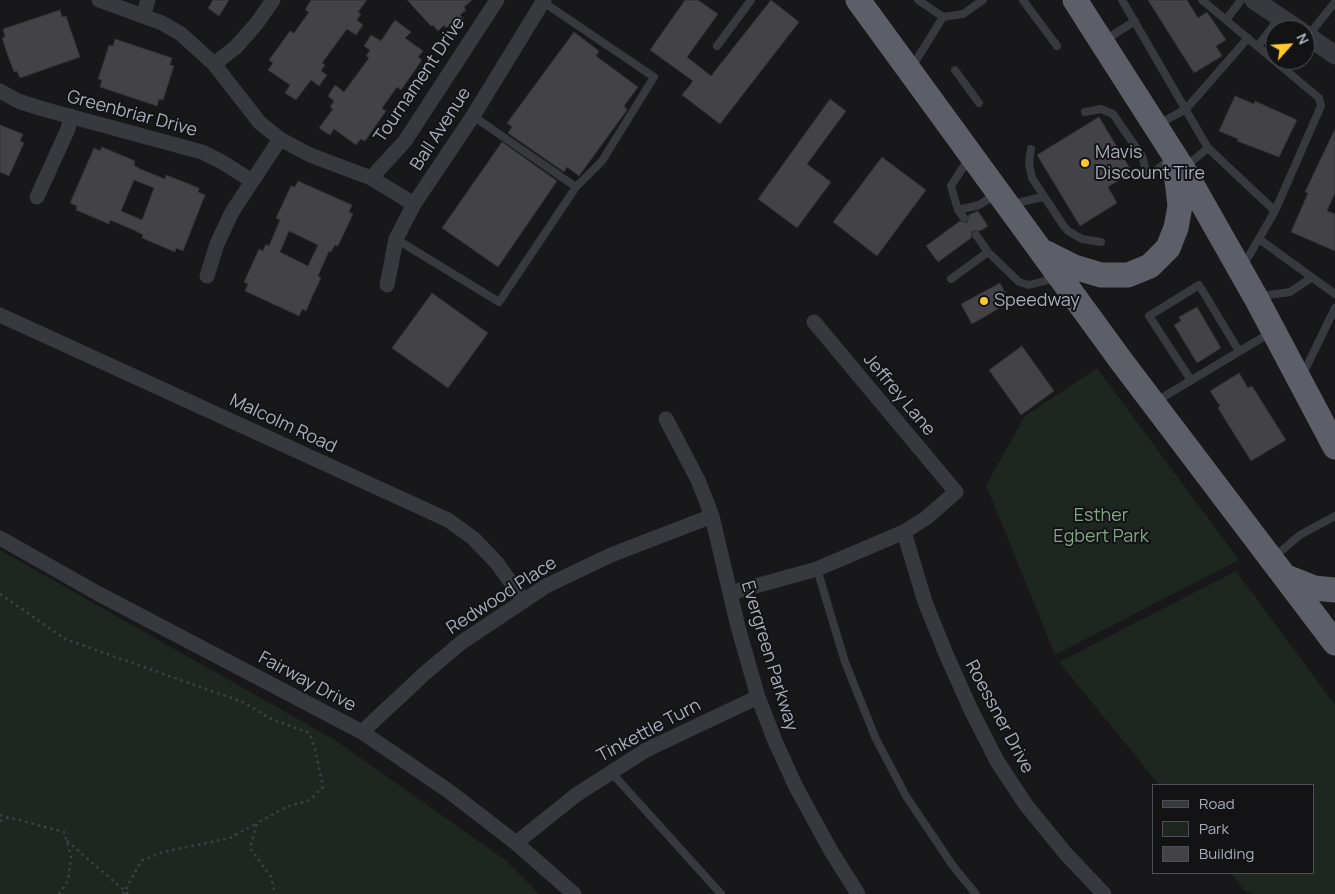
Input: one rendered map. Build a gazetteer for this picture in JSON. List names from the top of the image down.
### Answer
{
  "streets": {
    "street": [
      "Tournament Drive",
      "Greenbriar Drive",
      "Ball Avenue",
      "Jeffrey Lane",
      "Malcolm Road",
      "Redwood Place",
      "Evergreen Parkway",
      "Fairway Drive",
      "Roessner Drive",
      "Tinkettle Turn"
    ]
  },
  "crossings": [
    ["Jeffrey Lane", "Roessner Drive"],
    ["Malcolm Road", "Redwood Place"],
    ["Redwood Place", "Evergreen Parkway"],
    ["Redwood Place", "Fairway Drive"],
    ["Evergreen Parkway", "Tinkettle Turn"],
    ["Fairway Drive", "Tinkettle Turn"]
  ],
  "parks": ["Esther Egbert Park"],
  "places": ["Mavis Discount Tire", "Speedway"],
  "legend": ["Road", "Park", "Building"],
  "north": "top right"
}
